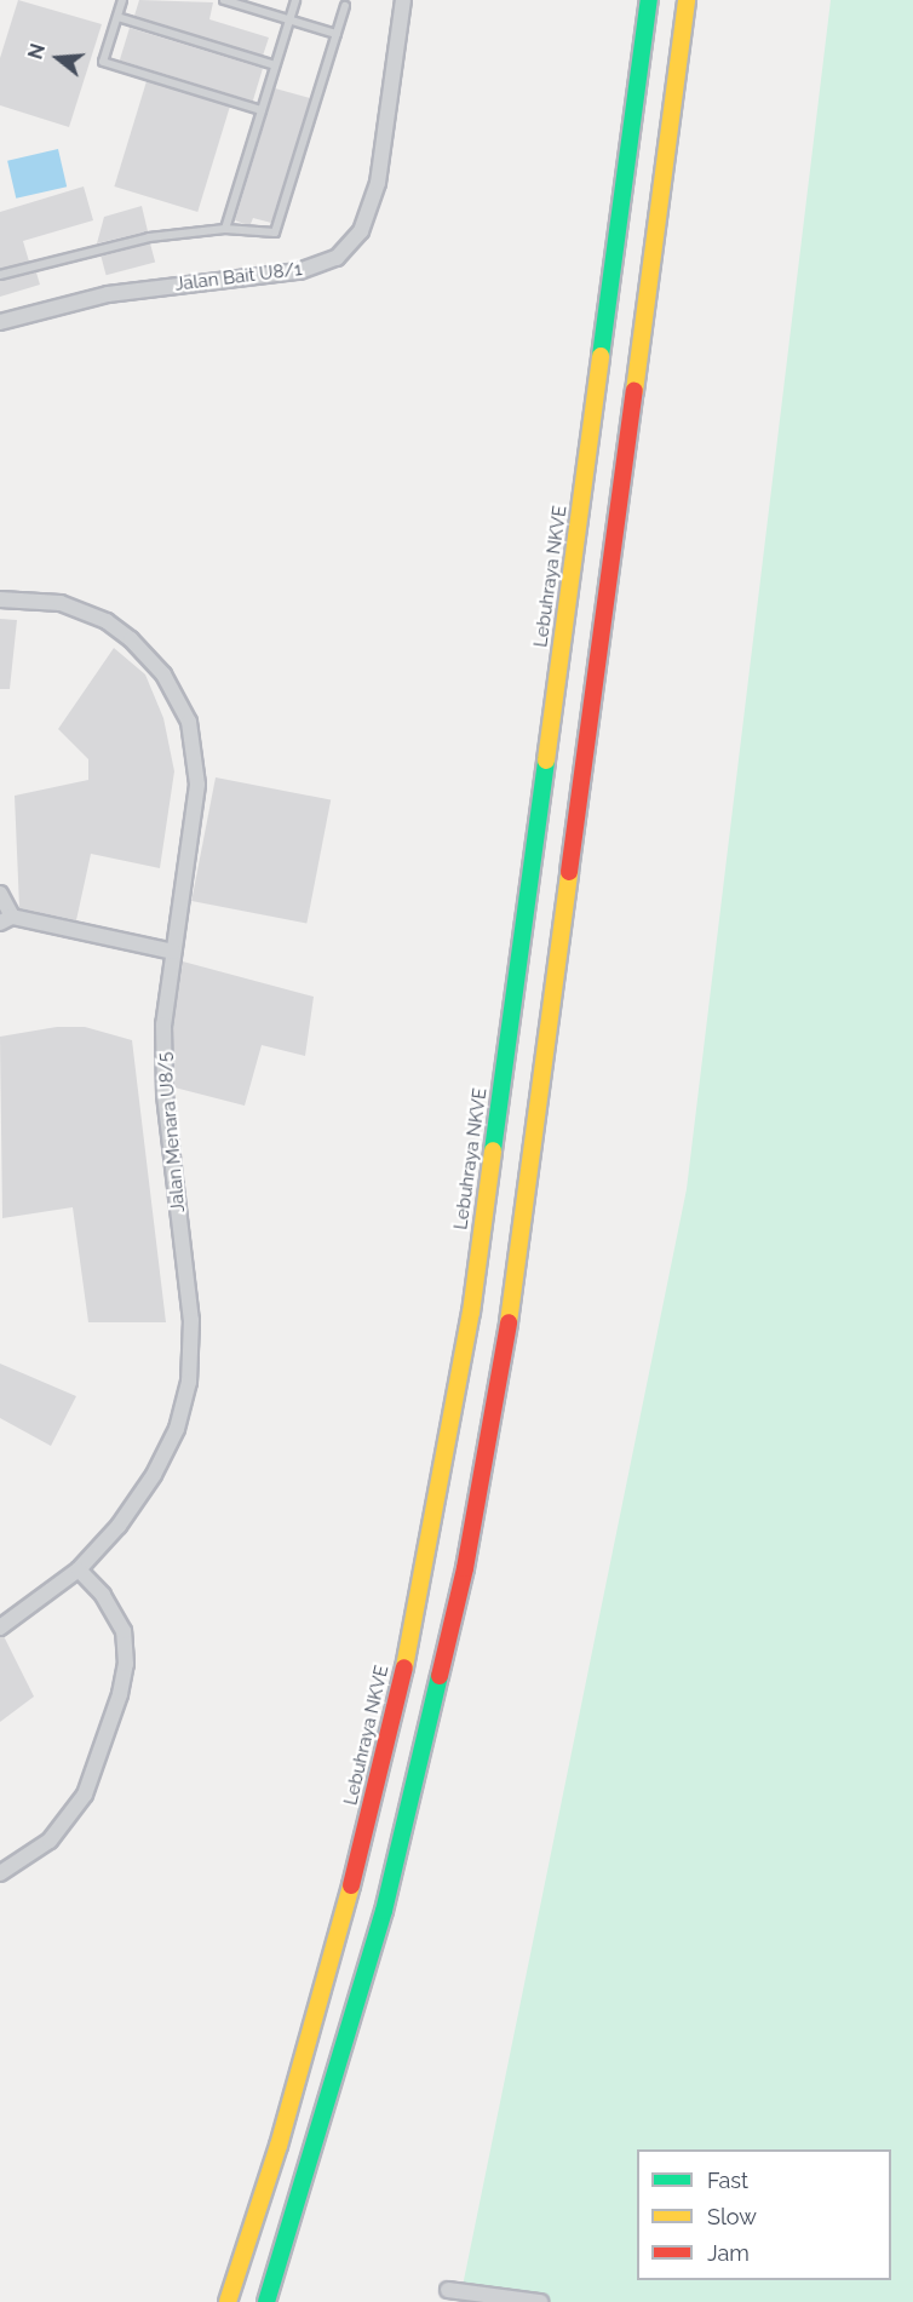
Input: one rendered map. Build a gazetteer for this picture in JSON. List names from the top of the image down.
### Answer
{
  "streets": {
    "highway": ["Lebuhraya NKVE"],
    "street": ["Jalan Bait U8/1", "Jalan Menara U8/5"]
  },
  "legend": ["Fast", "Slow", "Jam"],
  "north": "left"
}
